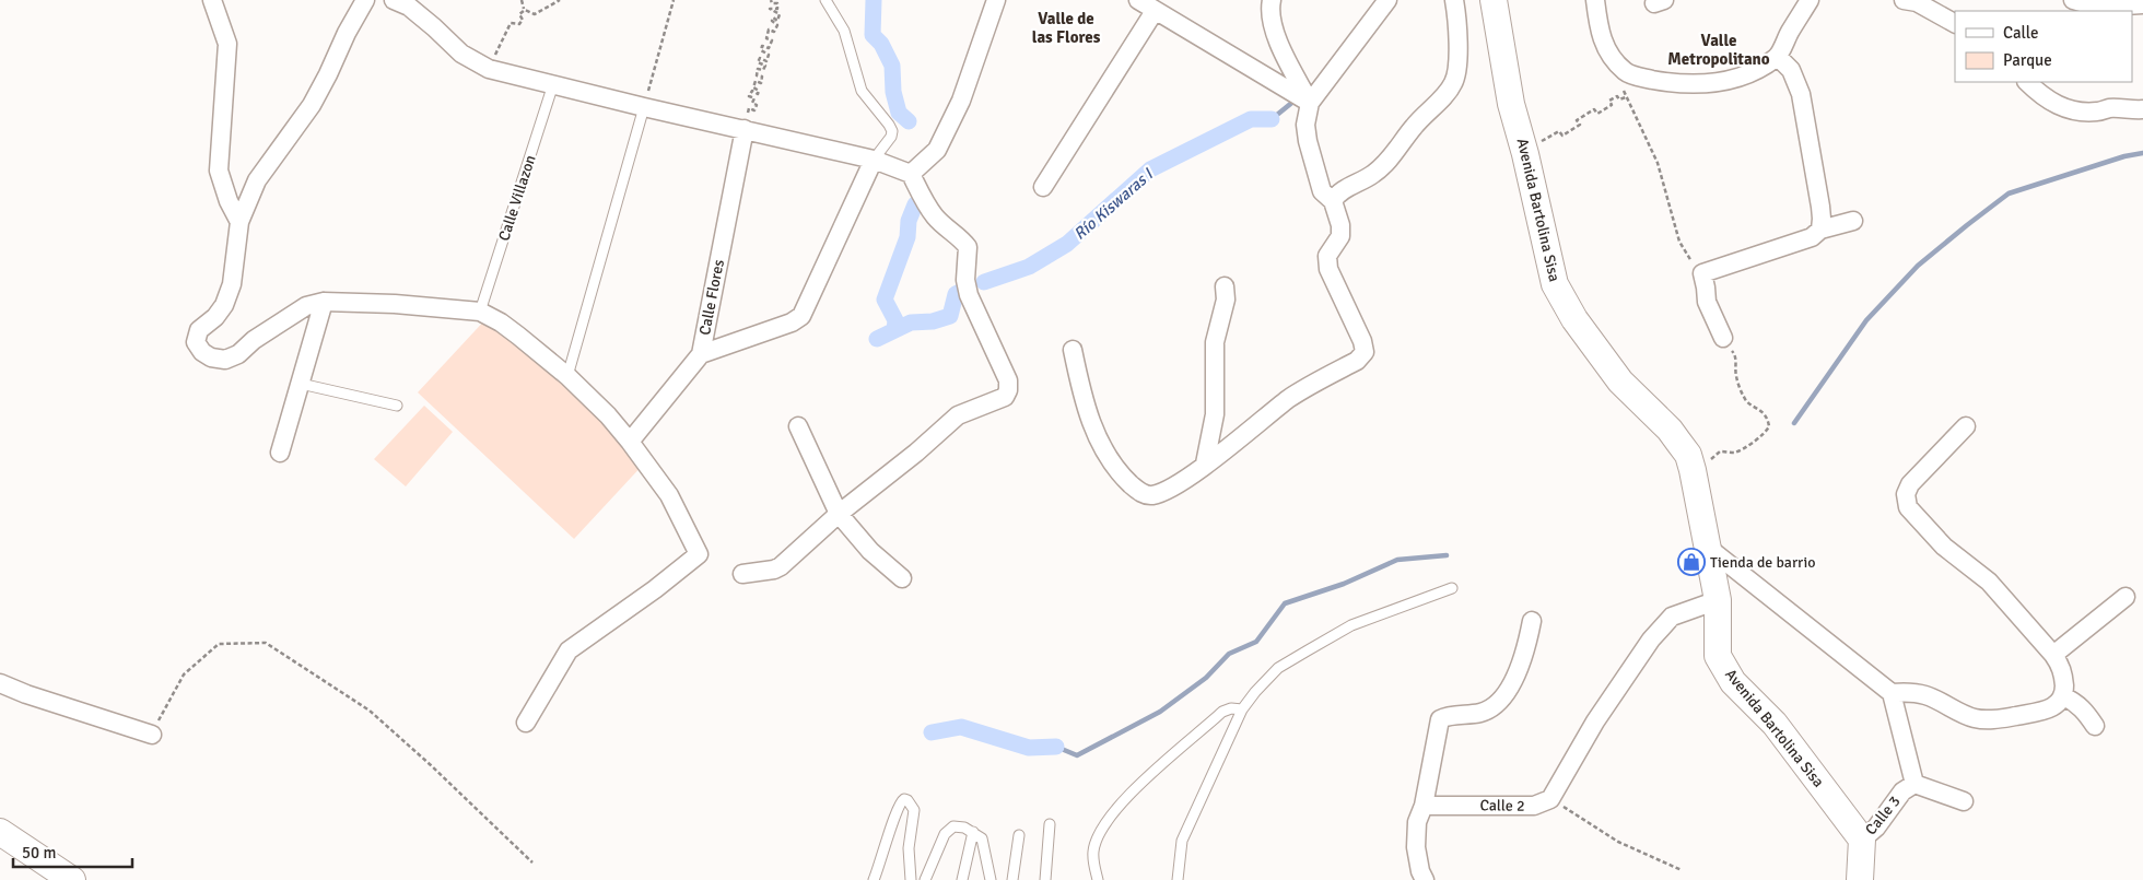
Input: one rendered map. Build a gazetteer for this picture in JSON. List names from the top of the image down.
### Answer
{
  "streets": {
    "street": [
      "Avenida Bartolina Sisa",
      "Calle Flores",
      "Calle 2",
      "Calle 3"
    ],
    "lane": ["Calle Villazon"]
  },
  "crossings": [
    ["Avenida Bartolina Sisa", "Calle 3"]
  ],
  "districts": ["Valle de las Flores", "Valle Metropolitano"],
  "water": ["Río Kiswaras I"],
  "places": {
    "shop": ["Tienda de barrio"]
  },
  "legend": ["Calle", "Parque"],
  "scale_bar": "50 m"
}
